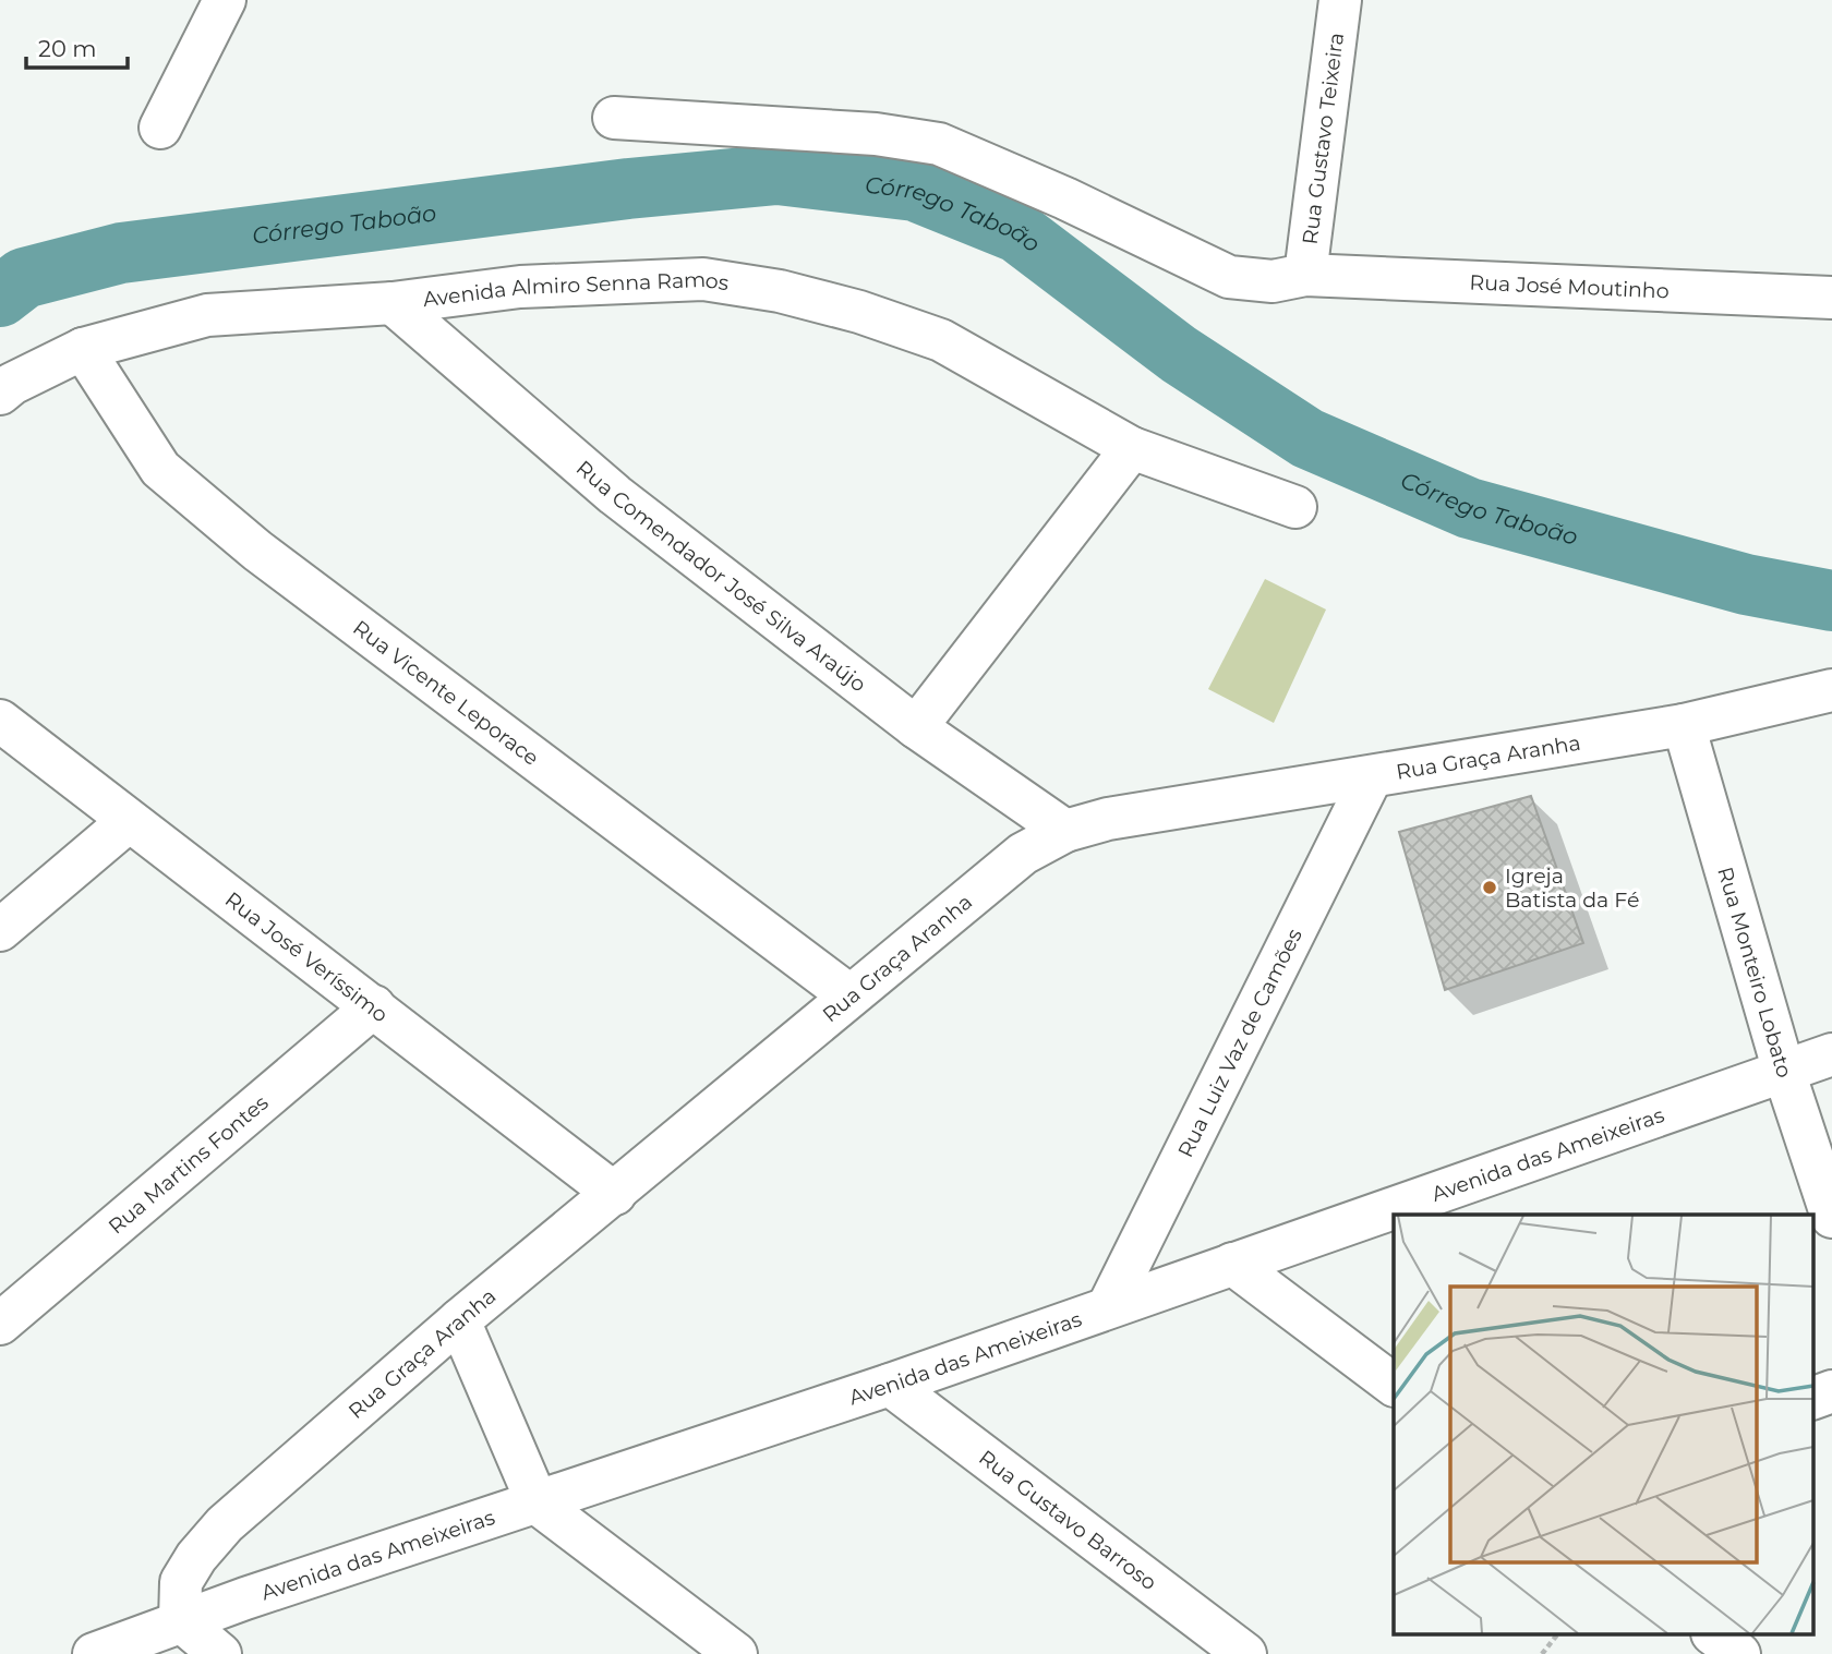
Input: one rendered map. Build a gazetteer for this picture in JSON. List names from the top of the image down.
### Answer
{
  "streets": {
    "street": [
      "Rua Gustavo Teixeira",
      "Rua José Moutinho",
      "Avenida Almiro Senna Ramos",
      "Rua Comendador José Silva Araújo",
      "Rua Vicente Leporace",
      "Rua Graça Aranha",
      "Rua José Veríssimo",
      "Rua Monteiro Lobato",
      "Rua Luiz Vaz de Camões",
      "Avenida das Ameixeiras",
      "Rua Martins Fontes",
      "Rua Gustavo Barroso"
    ]
  },
  "crossings": [
    ["Rua Gustavo Teixeira", "Rua José Moutinho"],
    ["Avenida Almiro Senna Ramos", "Rua Comendador José Silva Araújo"],
    ["Avenida Almiro Senna Ramos", "Rua Vicente Leporace"],
    ["Rua Comendador José Silva Araújo", "Rua Graça Aranha"],
    ["Rua Vicente Leporace", "Rua Graça Aranha"],
    ["Rua Graça Aranha", "Rua José Veríssimo"],
    ["Rua Graça Aranha", "Rua Monteiro Lobato"],
    ["Rua Graça Aranha", "Rua Luiz Vaz de Camões"],
    ["Rua Graça Aranha", "Avenida das Ameixeiras"],
    ["Rua José Veríssimo", "Rua Martins Fontes"],
    ["Rua Monteiro Lobato", "Avenida das Ameixeiras"],
    ["Rua Luiz Vaz de Camões", "Avenida das Ameixeiras"],
    ["Avenida das Ameixeiras", "Rua Gustavo Barroso"]
  ],
  "water": ["Córrego Taboão"],
  "places": ["Igreja Batista da Fé"],
  "scale_bar": "20 m"
}
